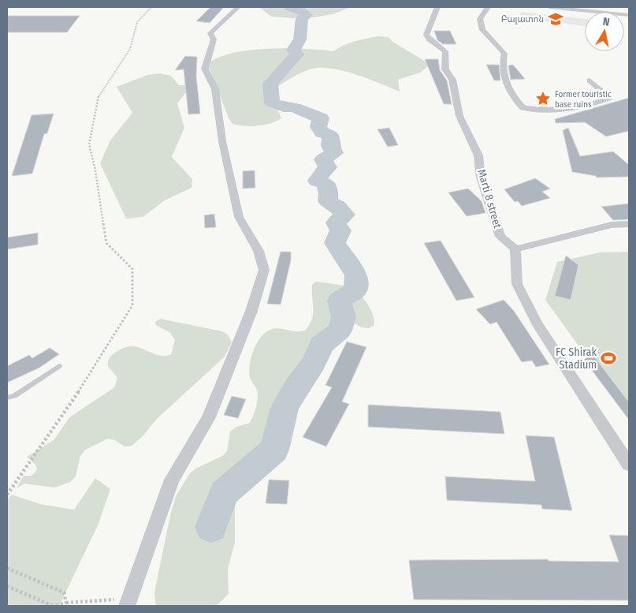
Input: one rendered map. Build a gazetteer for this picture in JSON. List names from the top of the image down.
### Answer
{
  "streets": {
    "street": ["Marti 8 street"]
  },
  "places": {
    "school or university": ["Բալատոն"],
    "place": ["Former touristic base ruins"],
    "sports": ["FC Shirak Stadium"]
  },
  "north": "top"
}
